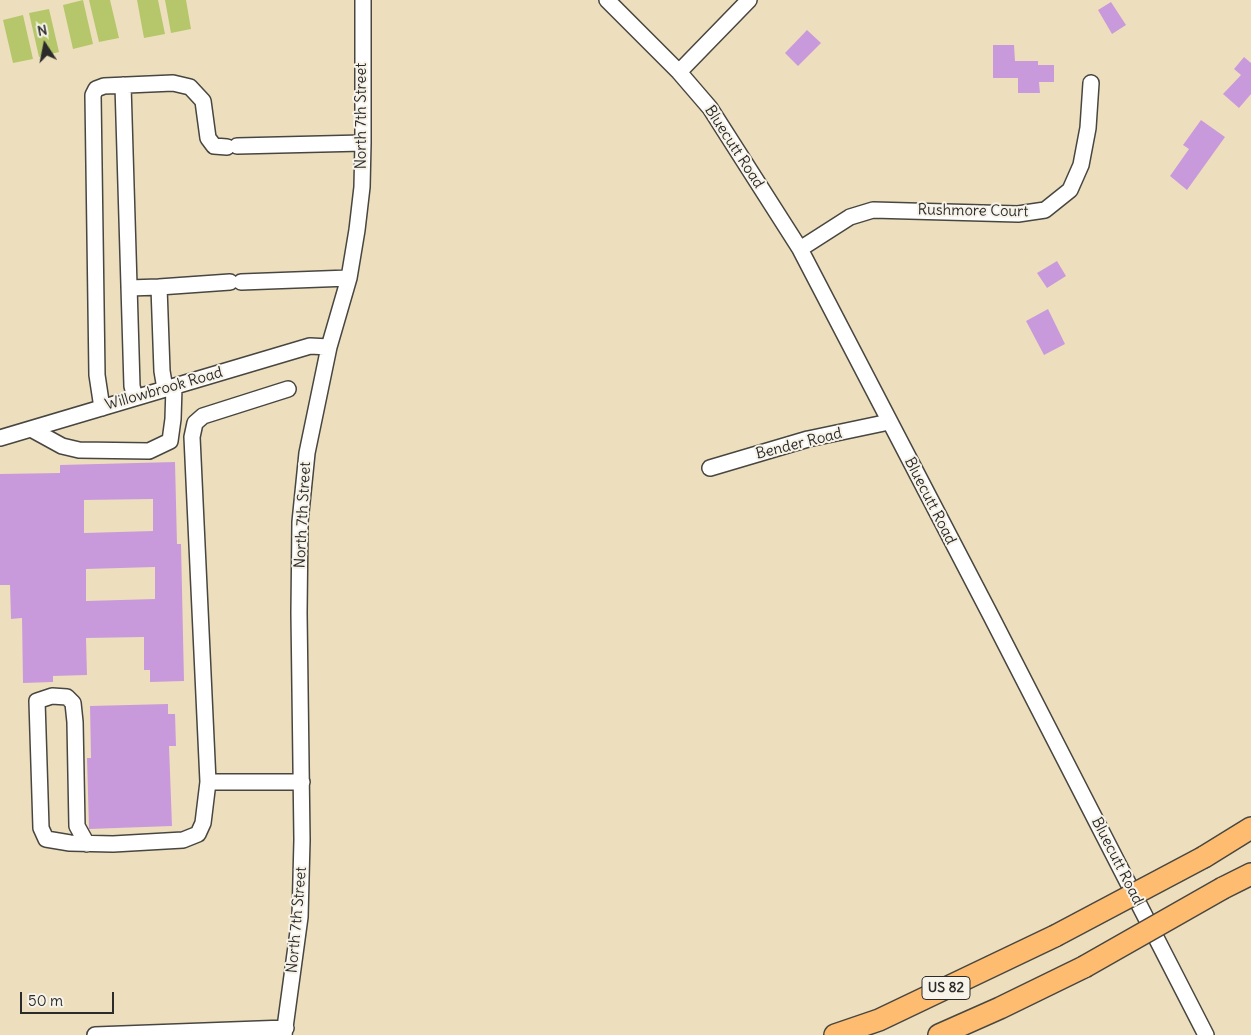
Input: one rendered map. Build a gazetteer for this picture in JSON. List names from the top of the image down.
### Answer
{
  "streets": {
    "highway": ["US 82"],
    "street": [
      "North 7th Street",
      "Bluecutt Road",
      "Rushmore Court",
      "Willowbrook Road",
      "Bender Road"
    ]
  },
  "crossings": [
    ["North 7th Street", "Willowbrook Road"],
    ["Bluecutt Road", "Rushmore Court"],
    ["Bluecutt Road", "Bender Road"]
  ],
  "scale_bar": "50 m",
  "north": "top"
}
